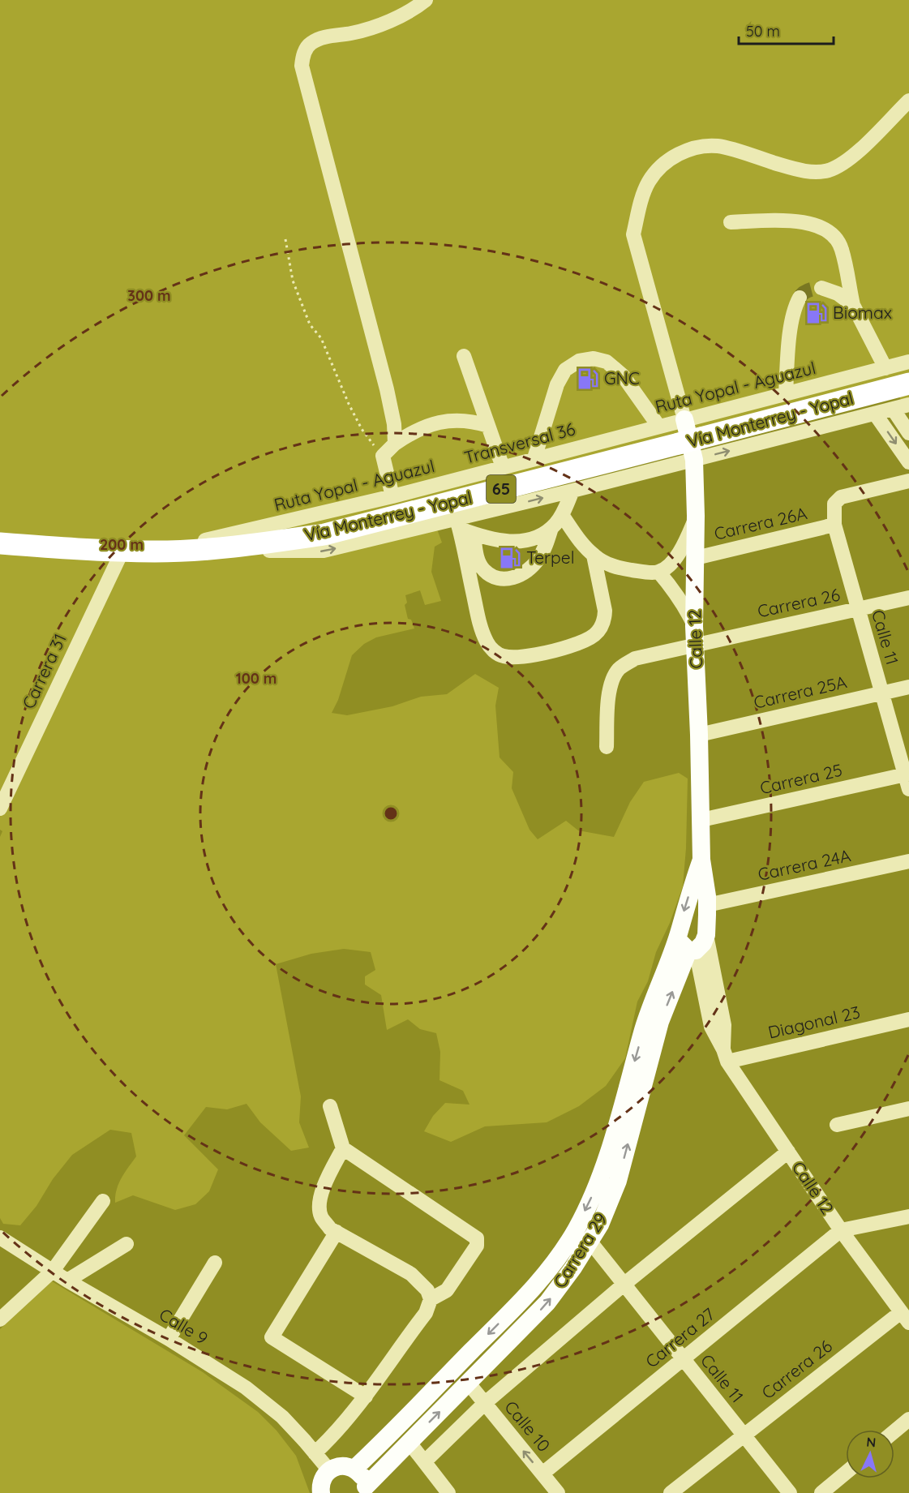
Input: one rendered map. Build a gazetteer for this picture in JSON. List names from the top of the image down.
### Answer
{
  "streets": {
    "highway": ["Vía Monterrey - Yopal", "65"],
    "main road": ["Calle 12", "Carrera 29"],
    "street": [
      "Ruta Yopal - Aguazul",
      "Transversal 36",
      "Carrera 26A",
      "Carrera 26",
      "Calle 11",
      "Carrera 31",
      "Carrera 25A",
      "Carrera 25",
      "Carrera 24A",
      "Diagonal 23",
      "Carrera 27",
      "Calle 10"
    ]
  },
  "crossings": [
    ["Ruta Yopal - Aguazul", "Vía Monterrey - Yopal"],
    ["Ruta Yopal - Aguazul", "Transversal 36"],
    ["Ruta Yopal - Aguazul", "65"],
    ["Ruta Yopal - Aguazul", "Calle 12"],
    ["Vía Monterrey - Yopal", "65"],
    ["Vía Monterrey - Yopal", "Carrera 31"],
    ["Transversal 36", "Calle 12"],
    ["65", "Calle 12"],
    ["Carrera 26A", "Calle 11"],
    ["Carrera 26A", "Calle 12"],
    ["Carrera 26", "Calle 11"],
    ["Carrera 26", "Calle 12"],
    ["Calle 11", "Carrera 25A"],
    ["Calle 11", "Carrera 25"],
    ["Calle 11", "Carrera 29"],
    ["Calle 11", "Carrera 27"],
    ["Calle 12", "Carrera 25A"],
    ["Calle 12", "Carrera 25"],
    ["Calle 12", "Diagonal 23"],
    ["Calle 12", "Carrera 29"],
    ["Calle 12", "Carrera 27"],
    ["Carrera 29", "Calle 10"],
    ["Carrera 27", "Calle 10"]
  ],
  "places": {
    "fuel station": ["Biomax", "GNC", "Terpel"]
  },
  "scale_bar": "50 m",
  "north": "top",
  "rings": ["300 m", "200 m", "100 m"]
}
